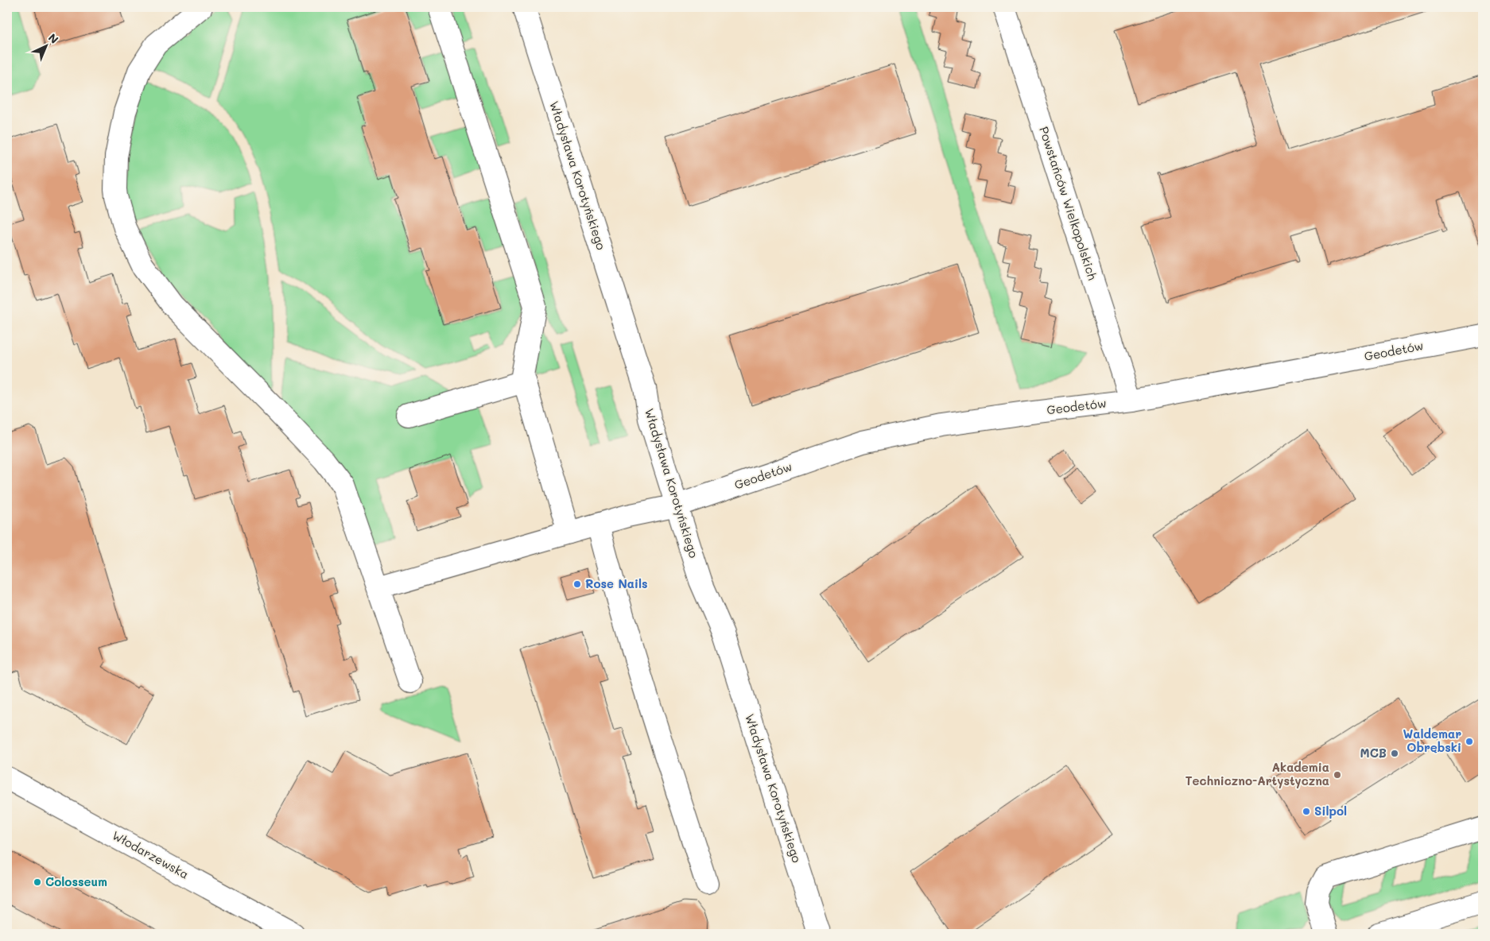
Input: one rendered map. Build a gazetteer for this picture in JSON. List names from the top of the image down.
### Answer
{
  "streets": {
    "street": [
      "Władysława Korotyńskiego",
      "Powstańców Wielkopolskich",
      "Geodetów",
      "Włodarzewska"
    ]
  },
  "crossings": [
    ["Władysława Korotyńskiego", "Geodetów"],
    ["Powstańców Wielkopolskich", "Geodetów"]
  ],
  "places": [
    "Rose Nails",
    "Waldemar Obrębski",
    "MCB",
    "Akademia Techniczno-Artystyczna",
    "Silpol",
    "Colosseum"
  ],
  "north": "top right"
}
